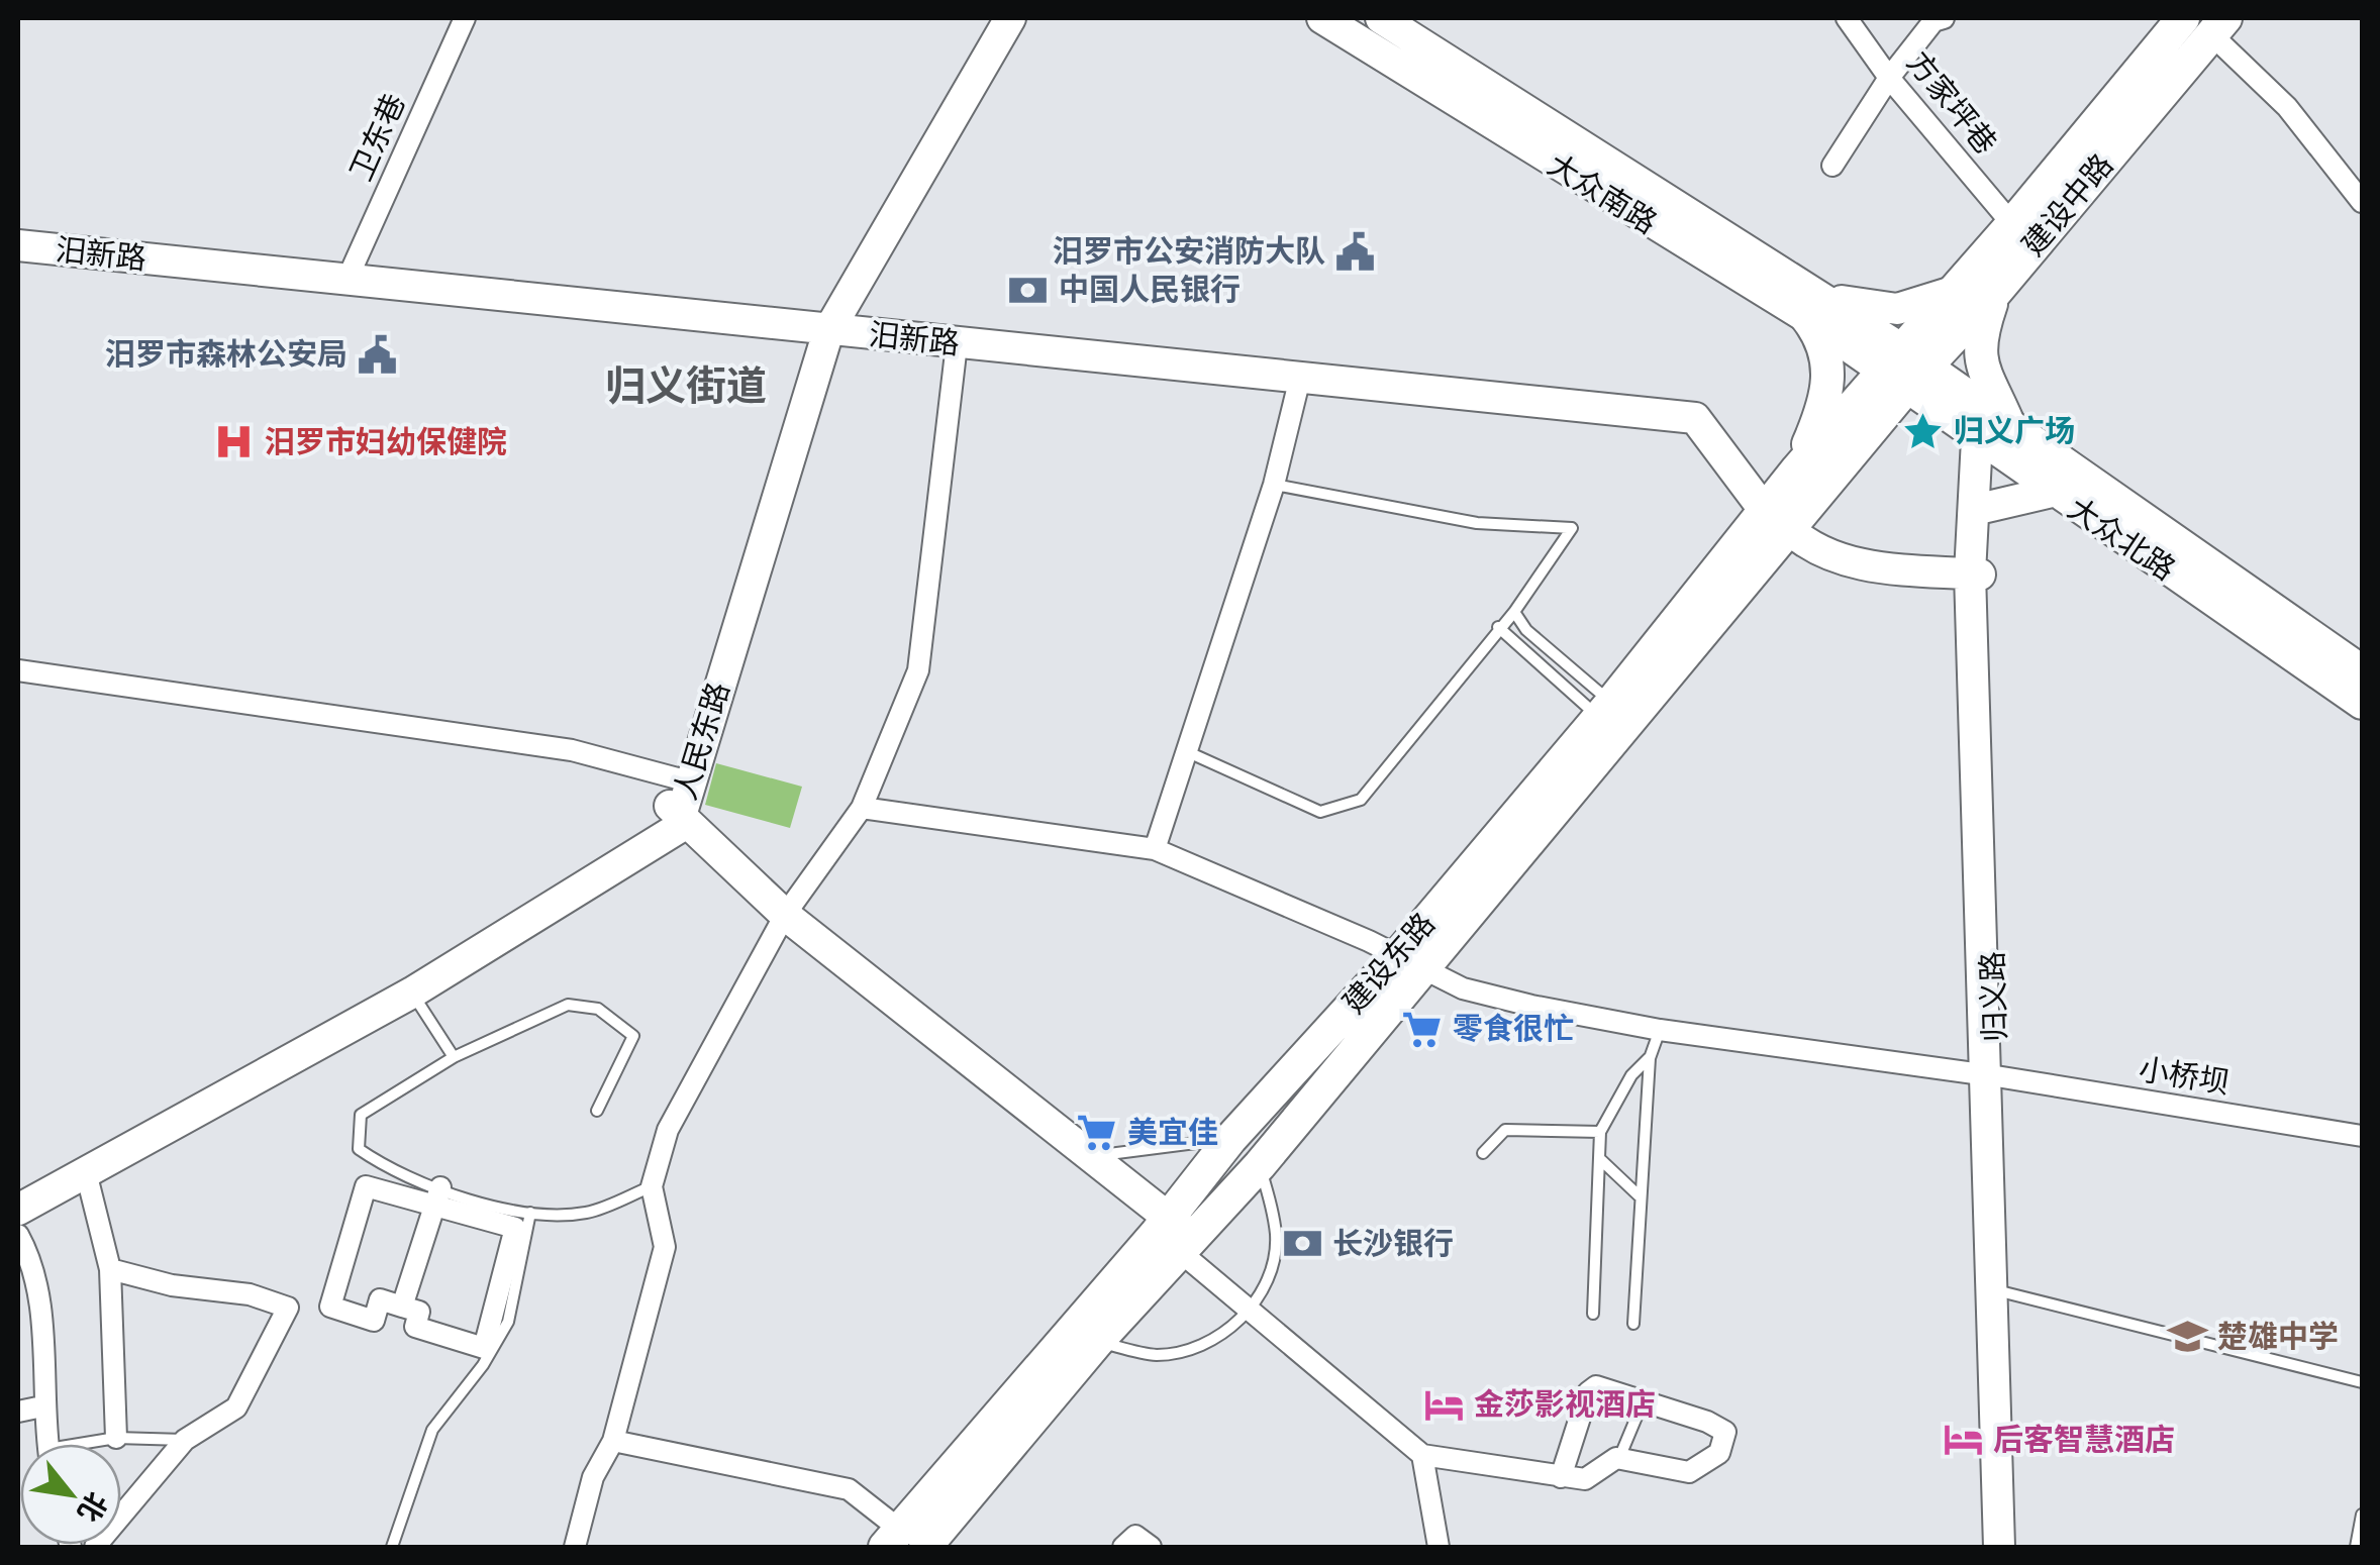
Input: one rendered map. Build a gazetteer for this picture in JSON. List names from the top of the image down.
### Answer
{
  "streets": {
    "main road": ["建设中路", "建设东路"],
    "street": [
      "方家坪巷",
      "卫东巷",
      "大众南路",
      "汨新路",
      "大众北路",
      "人民东路",
      "归义路",
      "小桥坝"
    ]
  },
  "crossings": [
    ["方家坪巷", "建设中路"],
    ["卫东巷", "汨新路"],
    ["大众南路", "建设中路"],
    ["大众南路", "大众北路"],
    ["大众南路", "建设东路"],
    ["建设中路", "大众北路"],
    ["建设中路", "建设东路"],
    ["汨新路", "人民东路"],
    ["汨新路", "建设东路"],
    ["大众北路", "建设东路"],
    ["建设东路", "小桥坝"],
    ["归义路", "小桥坝"]
  ],
  "districts": ["归义街道"],
  "places": {
    "public building": ["汨罗市公安消防大队", "汨罗市森林公安局"],
    "bank": ["中国人民银行", "长沙银行"],
    "place": ["归义广场"],
    "hospital": ["汨罗市妇幼保健院"],
    "supermarket": ["零食很忙", "美宜佳"],
    "school or university": ["楚雄中学"],
    "hotel": ["金莎影视酒店", "后客智慧酒店"]
  },
  "north": "bottom right"
}
